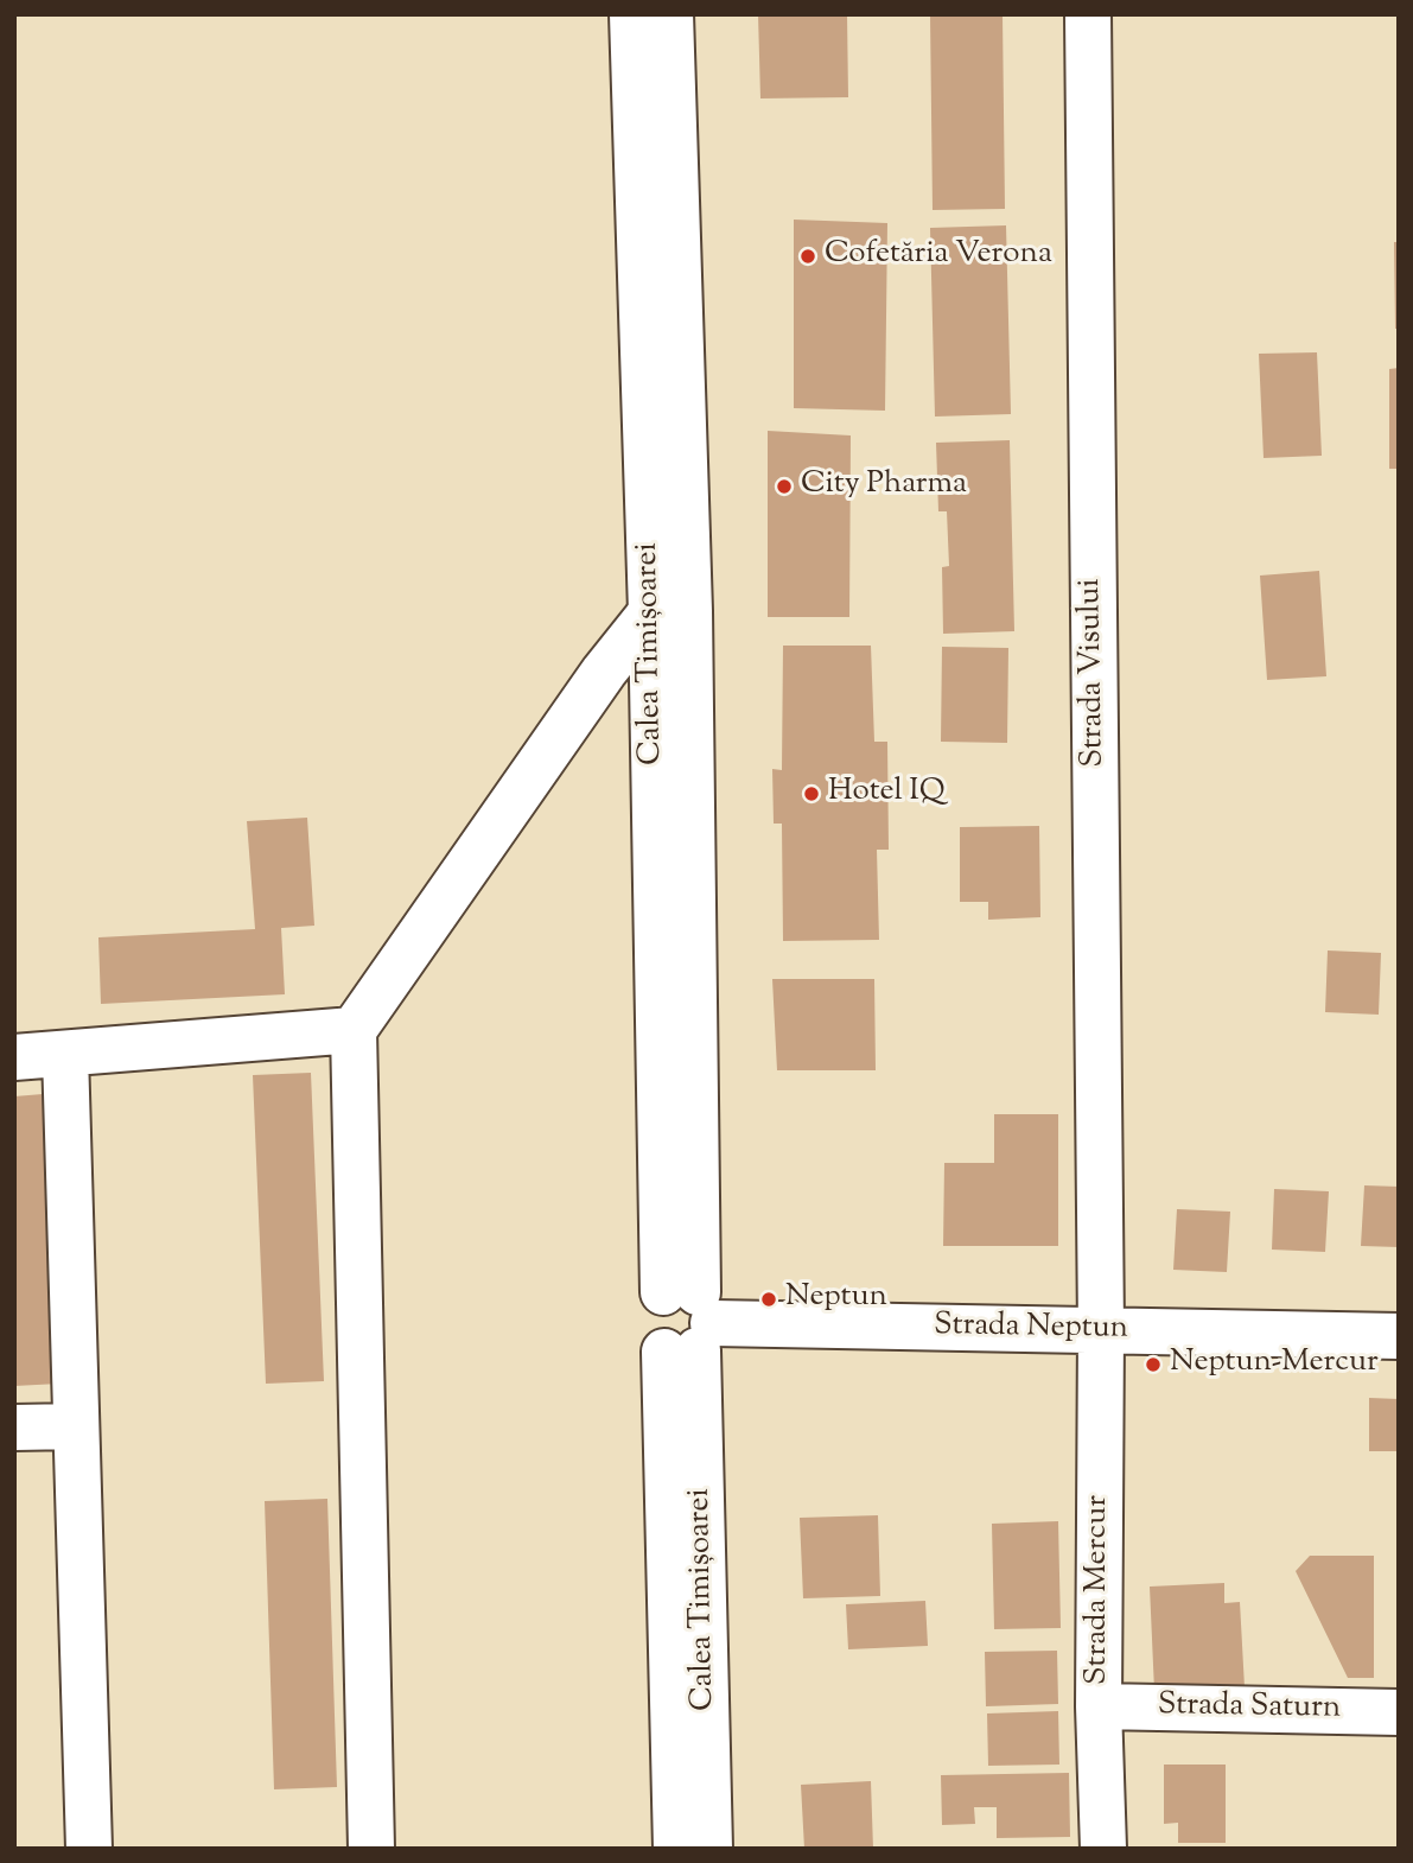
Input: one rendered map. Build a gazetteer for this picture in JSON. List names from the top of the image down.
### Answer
{
  "streets": {
    "main road": [
      "Calea Timișoarei",
      "Strada Visului",
      "Strada Neptun",
      "Strada Mercur",
      "Strada Saturn"
    ]
  },
  "crossings": [
    ["Calea Timișoarei", "Strada Neptun"],
    ["Strada Visului", "Strada Neptun"],
    ["Strada Visului", "Strada Mercur"],
    ["Strada Neptun", "Strada Mercur"],
    ["Strada Mercur", "Strada Saturn"]
  ],
  "places": [
    "Cofetăria Verona",
    "City Pharma",
    "Hotel IQ",
    "Neptun",
    "Neptun-Mercur"
  ]
}
